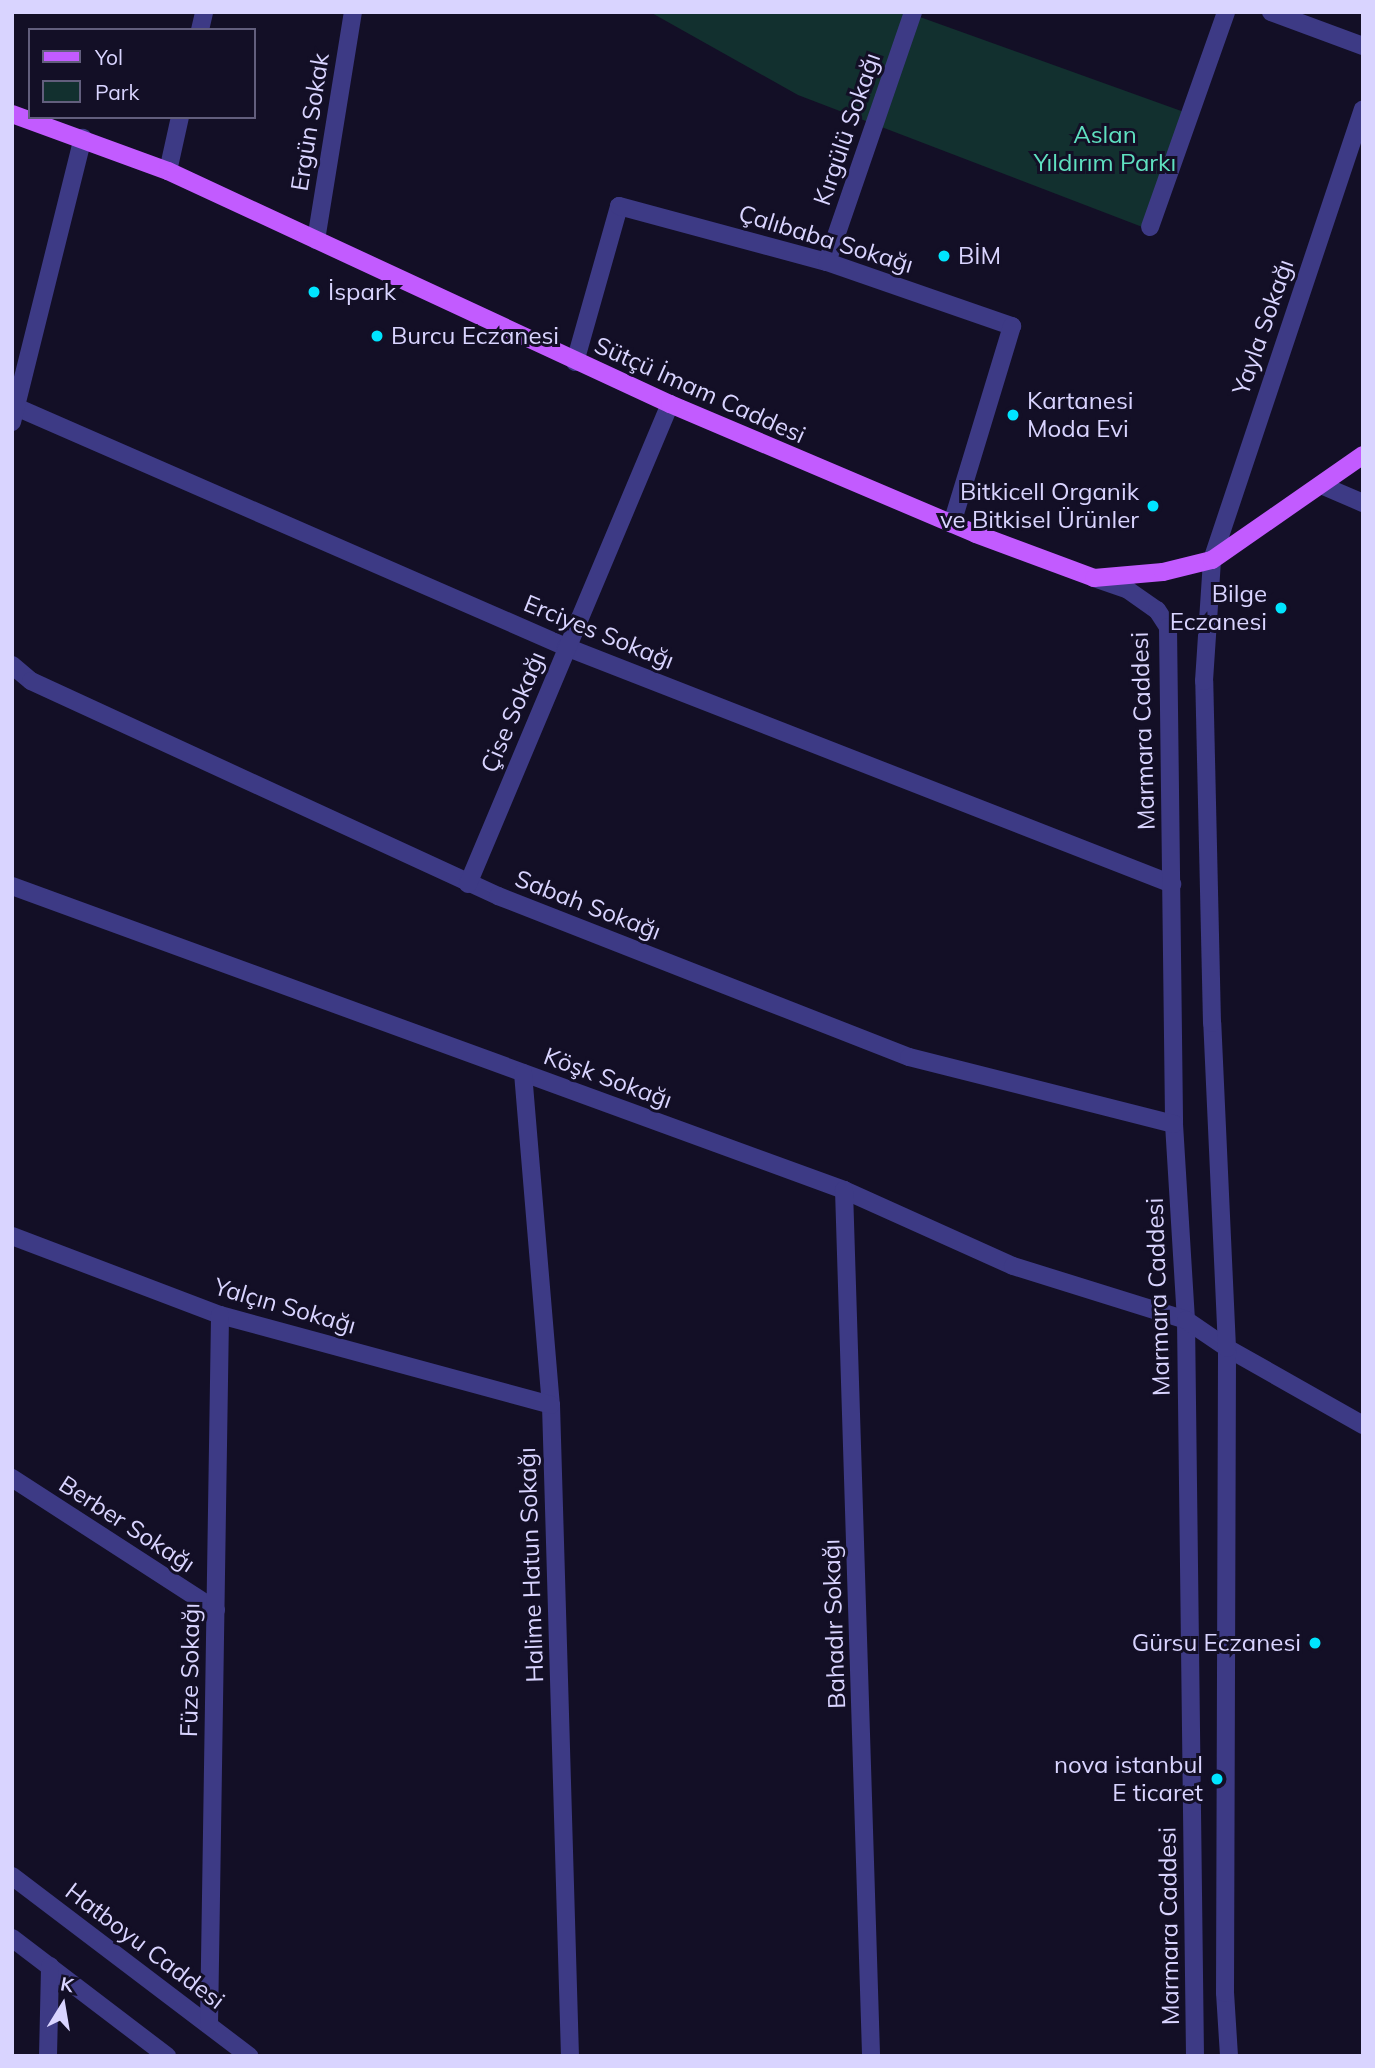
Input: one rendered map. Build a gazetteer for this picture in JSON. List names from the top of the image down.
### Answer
{
  "streets": {
    "main road": ["Sütçü İmam Caddesi"],
    "street": [
      "Ergün Sokak",
      "Kırgülü Sokağı",
      "Çalıbaba Sokağı",
      "Yayla Sokağı",
      "Erciyes Sokağı",
      "Çise Sokağı",
      "Marmara Caddesi",
      "Sabah Sokağı",
      "Köşk Sokağı",
      "Yalçın Sokağı",
      "Berber Sokağı",
      "Halime Hatun Sokağı",
      "Bahadır Sokağı",
      "Füze Sokağı",
      "Hatboyu Caddesi"
    ]
  },
  "crossings": [
    ["Ergün Sokak", "Sütçü İmam Caddesi"],
    ["Kırgülü Sokağı", "Çalıbaba Sokağı"],
    ["Çalıbaba Sokağı", "Sütçü İmam Caddesi"],
    ["Yayla Sokağı", "Sütçü İmam Caddesi"],
    ["Sütçü İmam Caddesi", "Çise Sokağı"],
    ["Sütçü İmam Caddesi", "Marmara Caddesi"],
    ["Erciyes Sokağı", "Çise Sokağı"],
    ["Erciyes Sokağı", "Marmara Caddesi"],
    ["Çise Sokağı", "Sabah Sokağı"],
    ["Marmara Caddesi", "Sabah Sokağı"],
    ["Marmara Caddesi", "Köşk Sokağı"],
    ["Köşk Sokağı", "Halime Hatun Sokağı"],
    ["Köşk Sokağı", "Bahadır Sokağı"],
    ["Yalçın Sokağı", "Halime Hatun Sokağı"],
    ["Yalçın Sokağı", "Füze Sokağı"],
    ["Berber Sokağı", "Füze Sokağı"],
    ["Füze Sokağı", "Hatboyu Caddesi"]
  ],
  "parks": ["Aslan Yıldırım Parkı"],
  "places": [
    "BİM",
    "İspark",
    "Burcu Eczanesi",
    "Kartanesi Moda Evi",
    "Bitkicell Organik ve Bitkisel Ürünler",
    "Bilge Eczanesi",
    "Gürsu Eczanesi",
    "nova istanbul E ticaret"
  ],
  "legend": ["Yol", "Park"],
  "north": "top"
}
